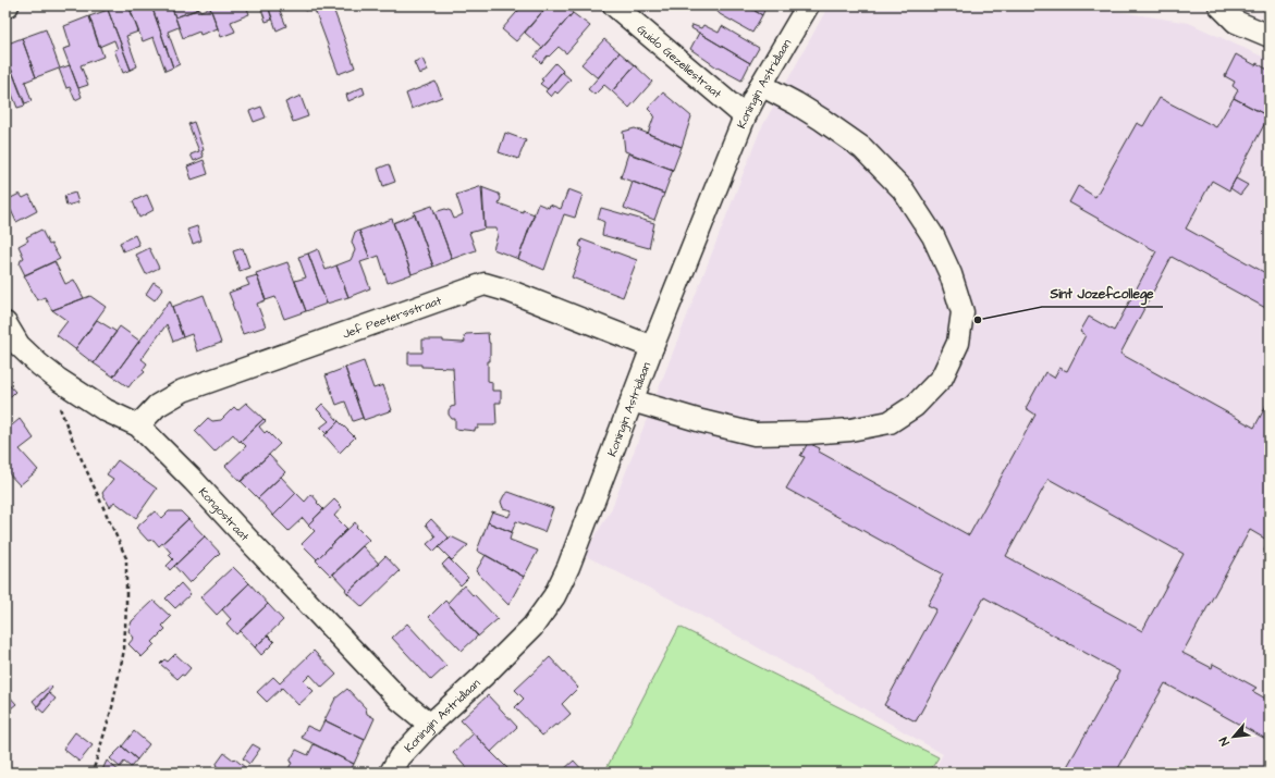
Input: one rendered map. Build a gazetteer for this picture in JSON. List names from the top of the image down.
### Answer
{
  "streets": {
    "street": [
      "Guido Gezellestraat",
      "Koningin Astridlaan",
      "Jef Peetersstraat",
      "Kongostraat"
    ]
  },
  "crossings": [
    ["Guido Gezellestraat", "Koningin Astridlaan"],
    ["Koningin Astridlaan", "Jef Peetersstraat"],
    ["Koningin Astridlaan", "Kongostraat"],
    ["Jef Peetersstraat", "Kongostraat"]
  ],
  "places": ["Sint Jozefcollege"],
  "north": "bottom left"
}
